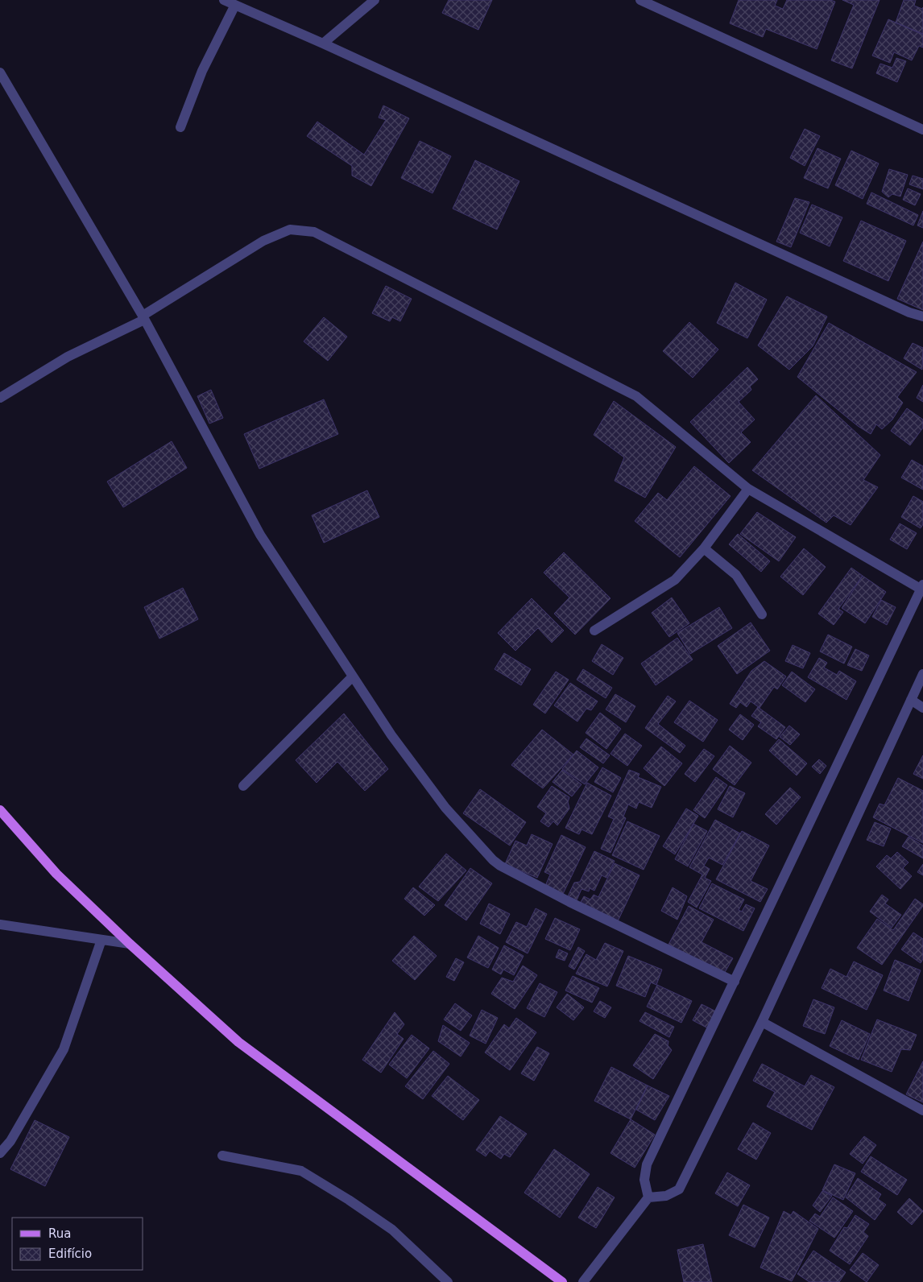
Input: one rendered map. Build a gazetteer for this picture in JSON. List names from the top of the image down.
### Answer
{
  "legend": ["Rua", "Edifício"]
}
